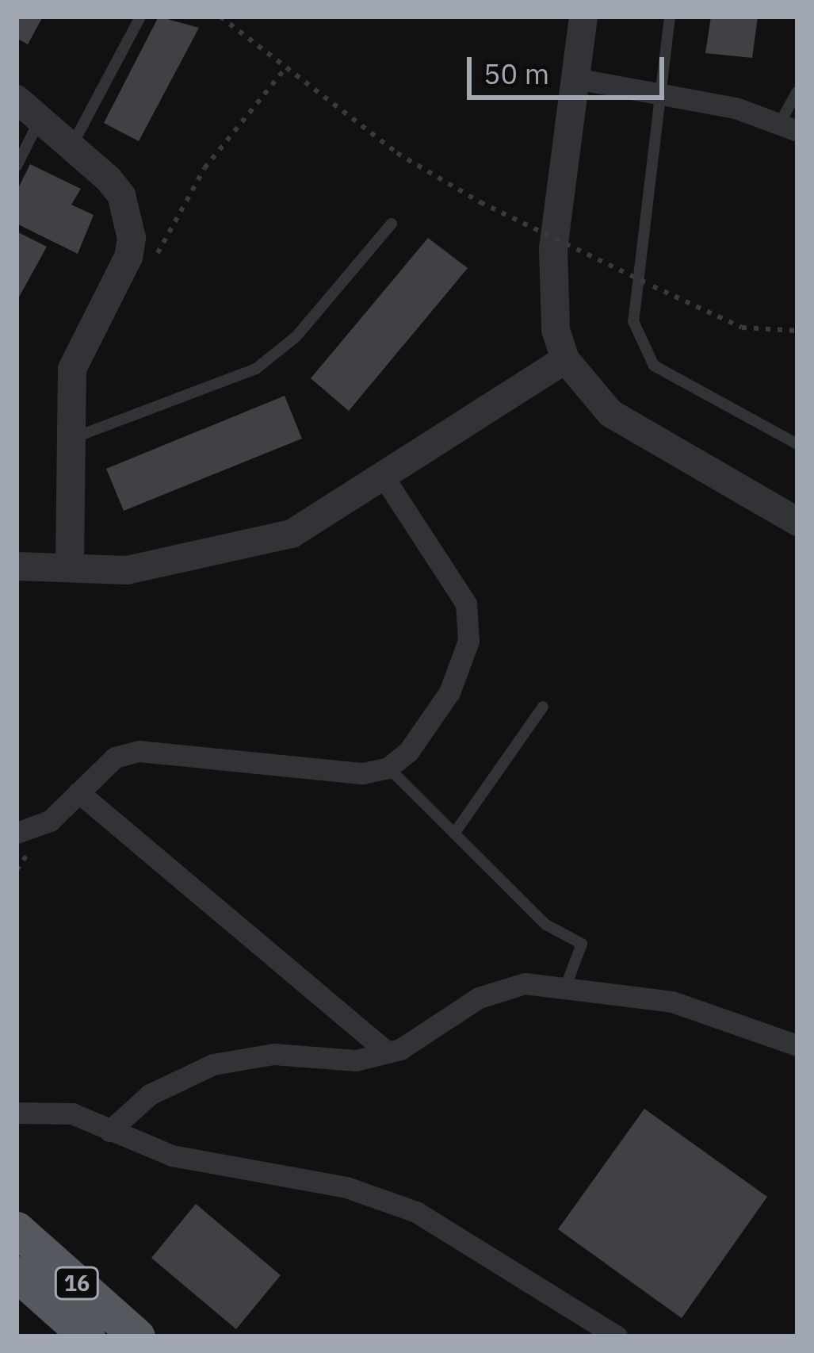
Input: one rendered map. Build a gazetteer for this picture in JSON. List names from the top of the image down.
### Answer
{
  "streets": {
    "highway": ["16"]
  },
  "scale_bar": "50 m"
}
